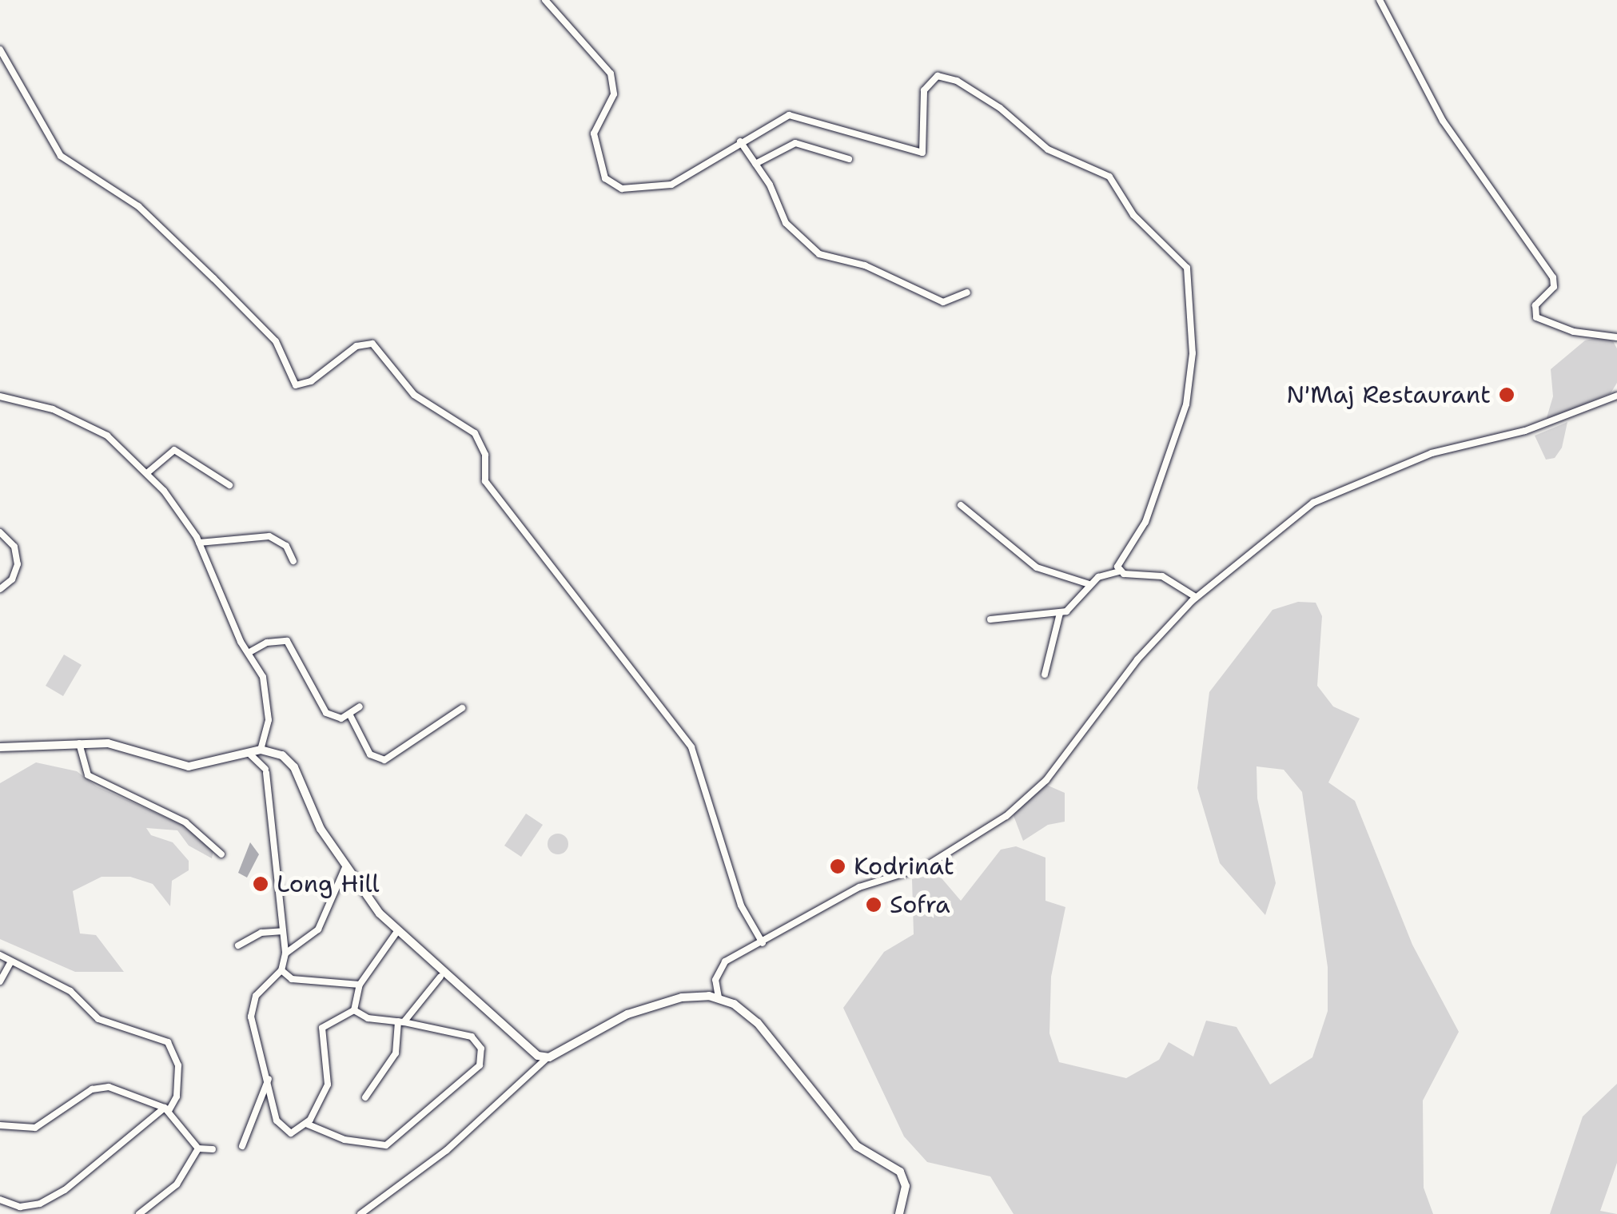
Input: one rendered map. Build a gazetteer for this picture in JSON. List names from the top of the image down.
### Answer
{
  "places": [
    "N'Maj Restaurant",
    "Kodrinat",
    "Long Hill",
    "Sofra"
  ]
}
